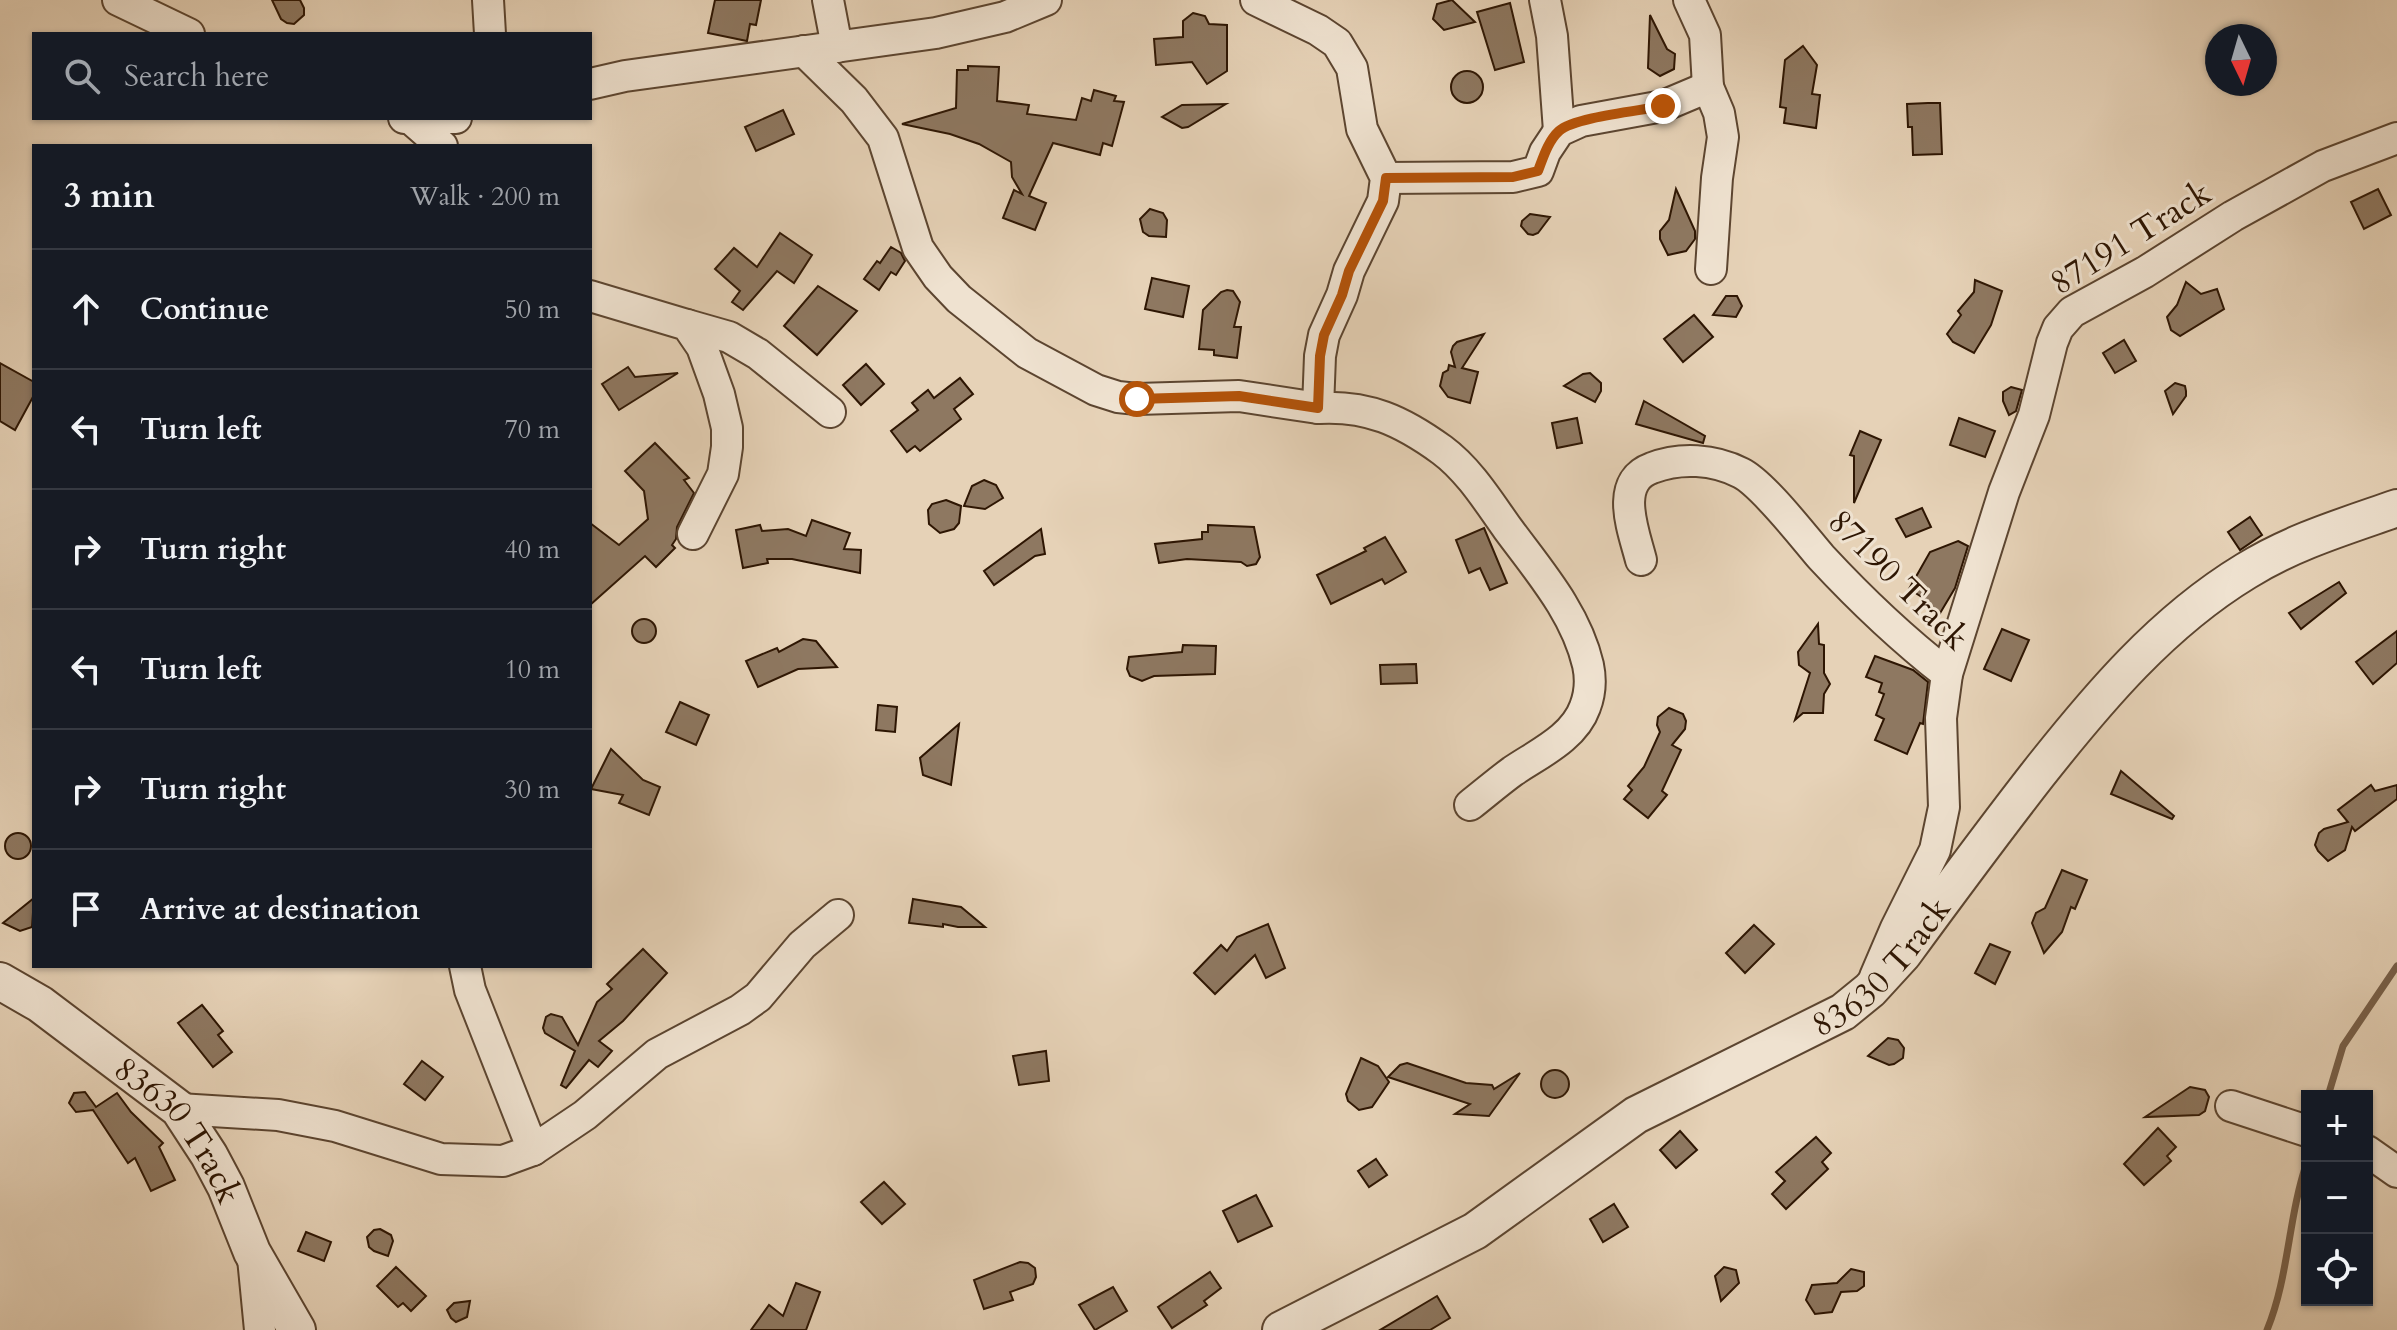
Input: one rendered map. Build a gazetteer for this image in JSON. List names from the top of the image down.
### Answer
{
  "streets": {
    "street": ["87191 Track", "87190 Track", "83630 Track"]
  },
  "crossings": [
    ["87191 Track", "87190 Track"],
    ["87190 Track", "83630 Track"]
  ],
  "north": "bottom",
  "page": {
    "search": "Search here",
    "heading": ["3 min", "Walk · 200 m"],
    "list": [
      ["Continue", "50 m"],
      ["Turn left", "70 m"],
      ["Turn right", "40 m"],
      ["Turn left", "10 m"],
      ["Turn right", "30 m"],
      "Arrive at destination"
    ],
    "map_buttons": ["+", "−"]
  }
}
